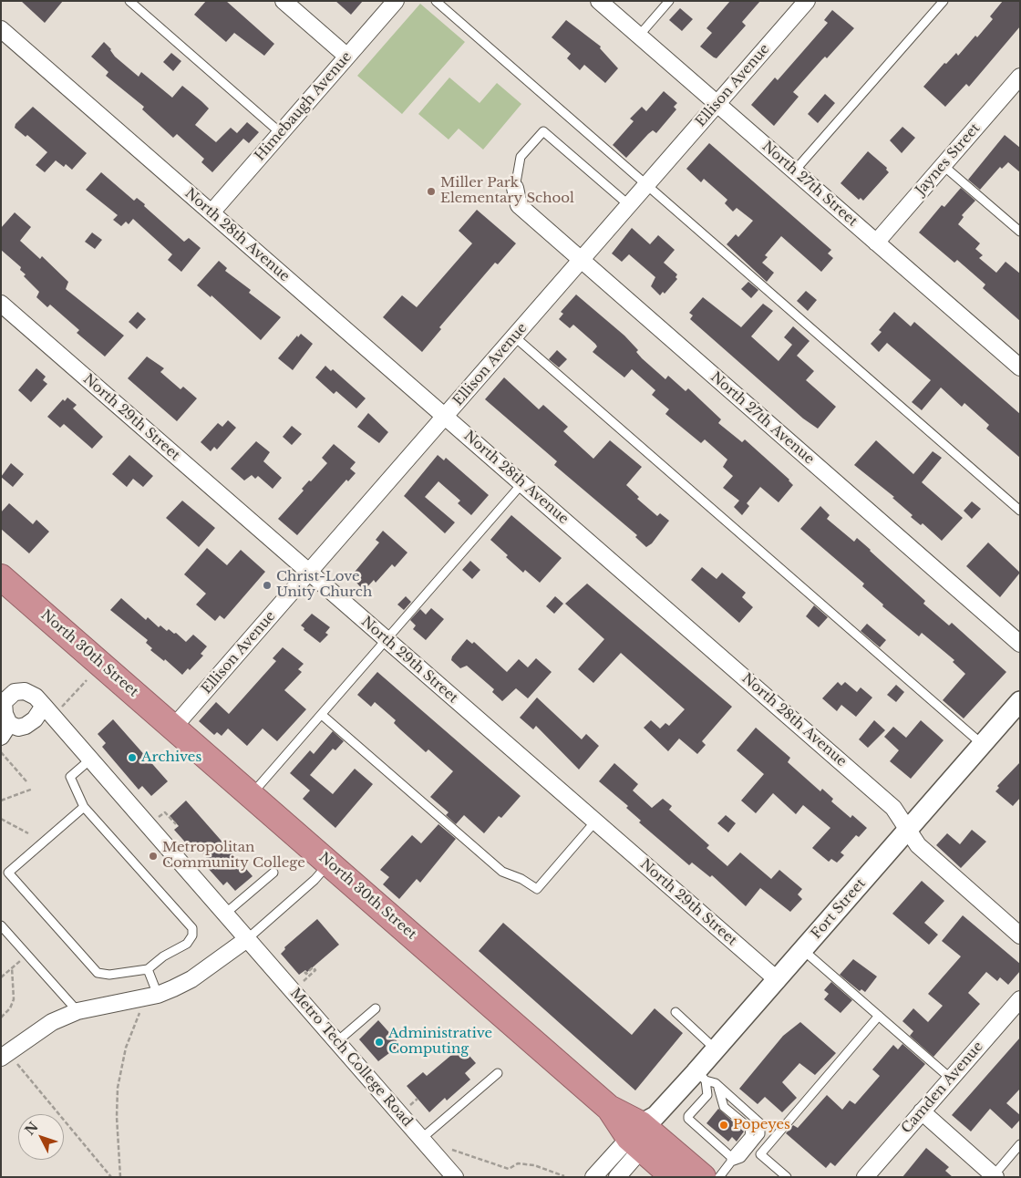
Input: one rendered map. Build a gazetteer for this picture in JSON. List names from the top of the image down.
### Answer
{
  "streets": {
    "highway": ["North 30th Street"],
    "street": [
      "Ellison Avenue",
      "Himebaugh Avenue",
      "Jaynes Street",
      "North 27th Street",
      "North 28th Avenue",
      "North 29th Street",
      "North 27th Avenue",
      "Fort Street",
      "Metro Tech College Road",
      "Camden Avenue"
    ]
  },
  "crossings": [
    ["Ellison Avenue", "North 27th Street"],
    ["Ellison Avenue", "North 28th Avenue"],
    ["Ellison Avenue", "North 29th Street"],
    ["Ellison Avenue", "North 27th Avenue"],
    ["Ellison Avenue", "North 30th Street"],
    ["Himebaugh Avenue", "North 28th Avenue"],
    ["Jaynes Street", "North 27th Street"],
    ["North 28th Avenue", "Fort Street"],
    ["North 29th Street", "Fort Street"],
    ["North 30th Street", "Fort Street"]
  ],
  "places": [
    "Miller Park Elementary School",
    "Christ-Love Unity Church",
    "Archives",
    "Metropolitan Community College",
    "Administrative Computing",
    "Popeyes"
  ],
  "north": "top left"
}
